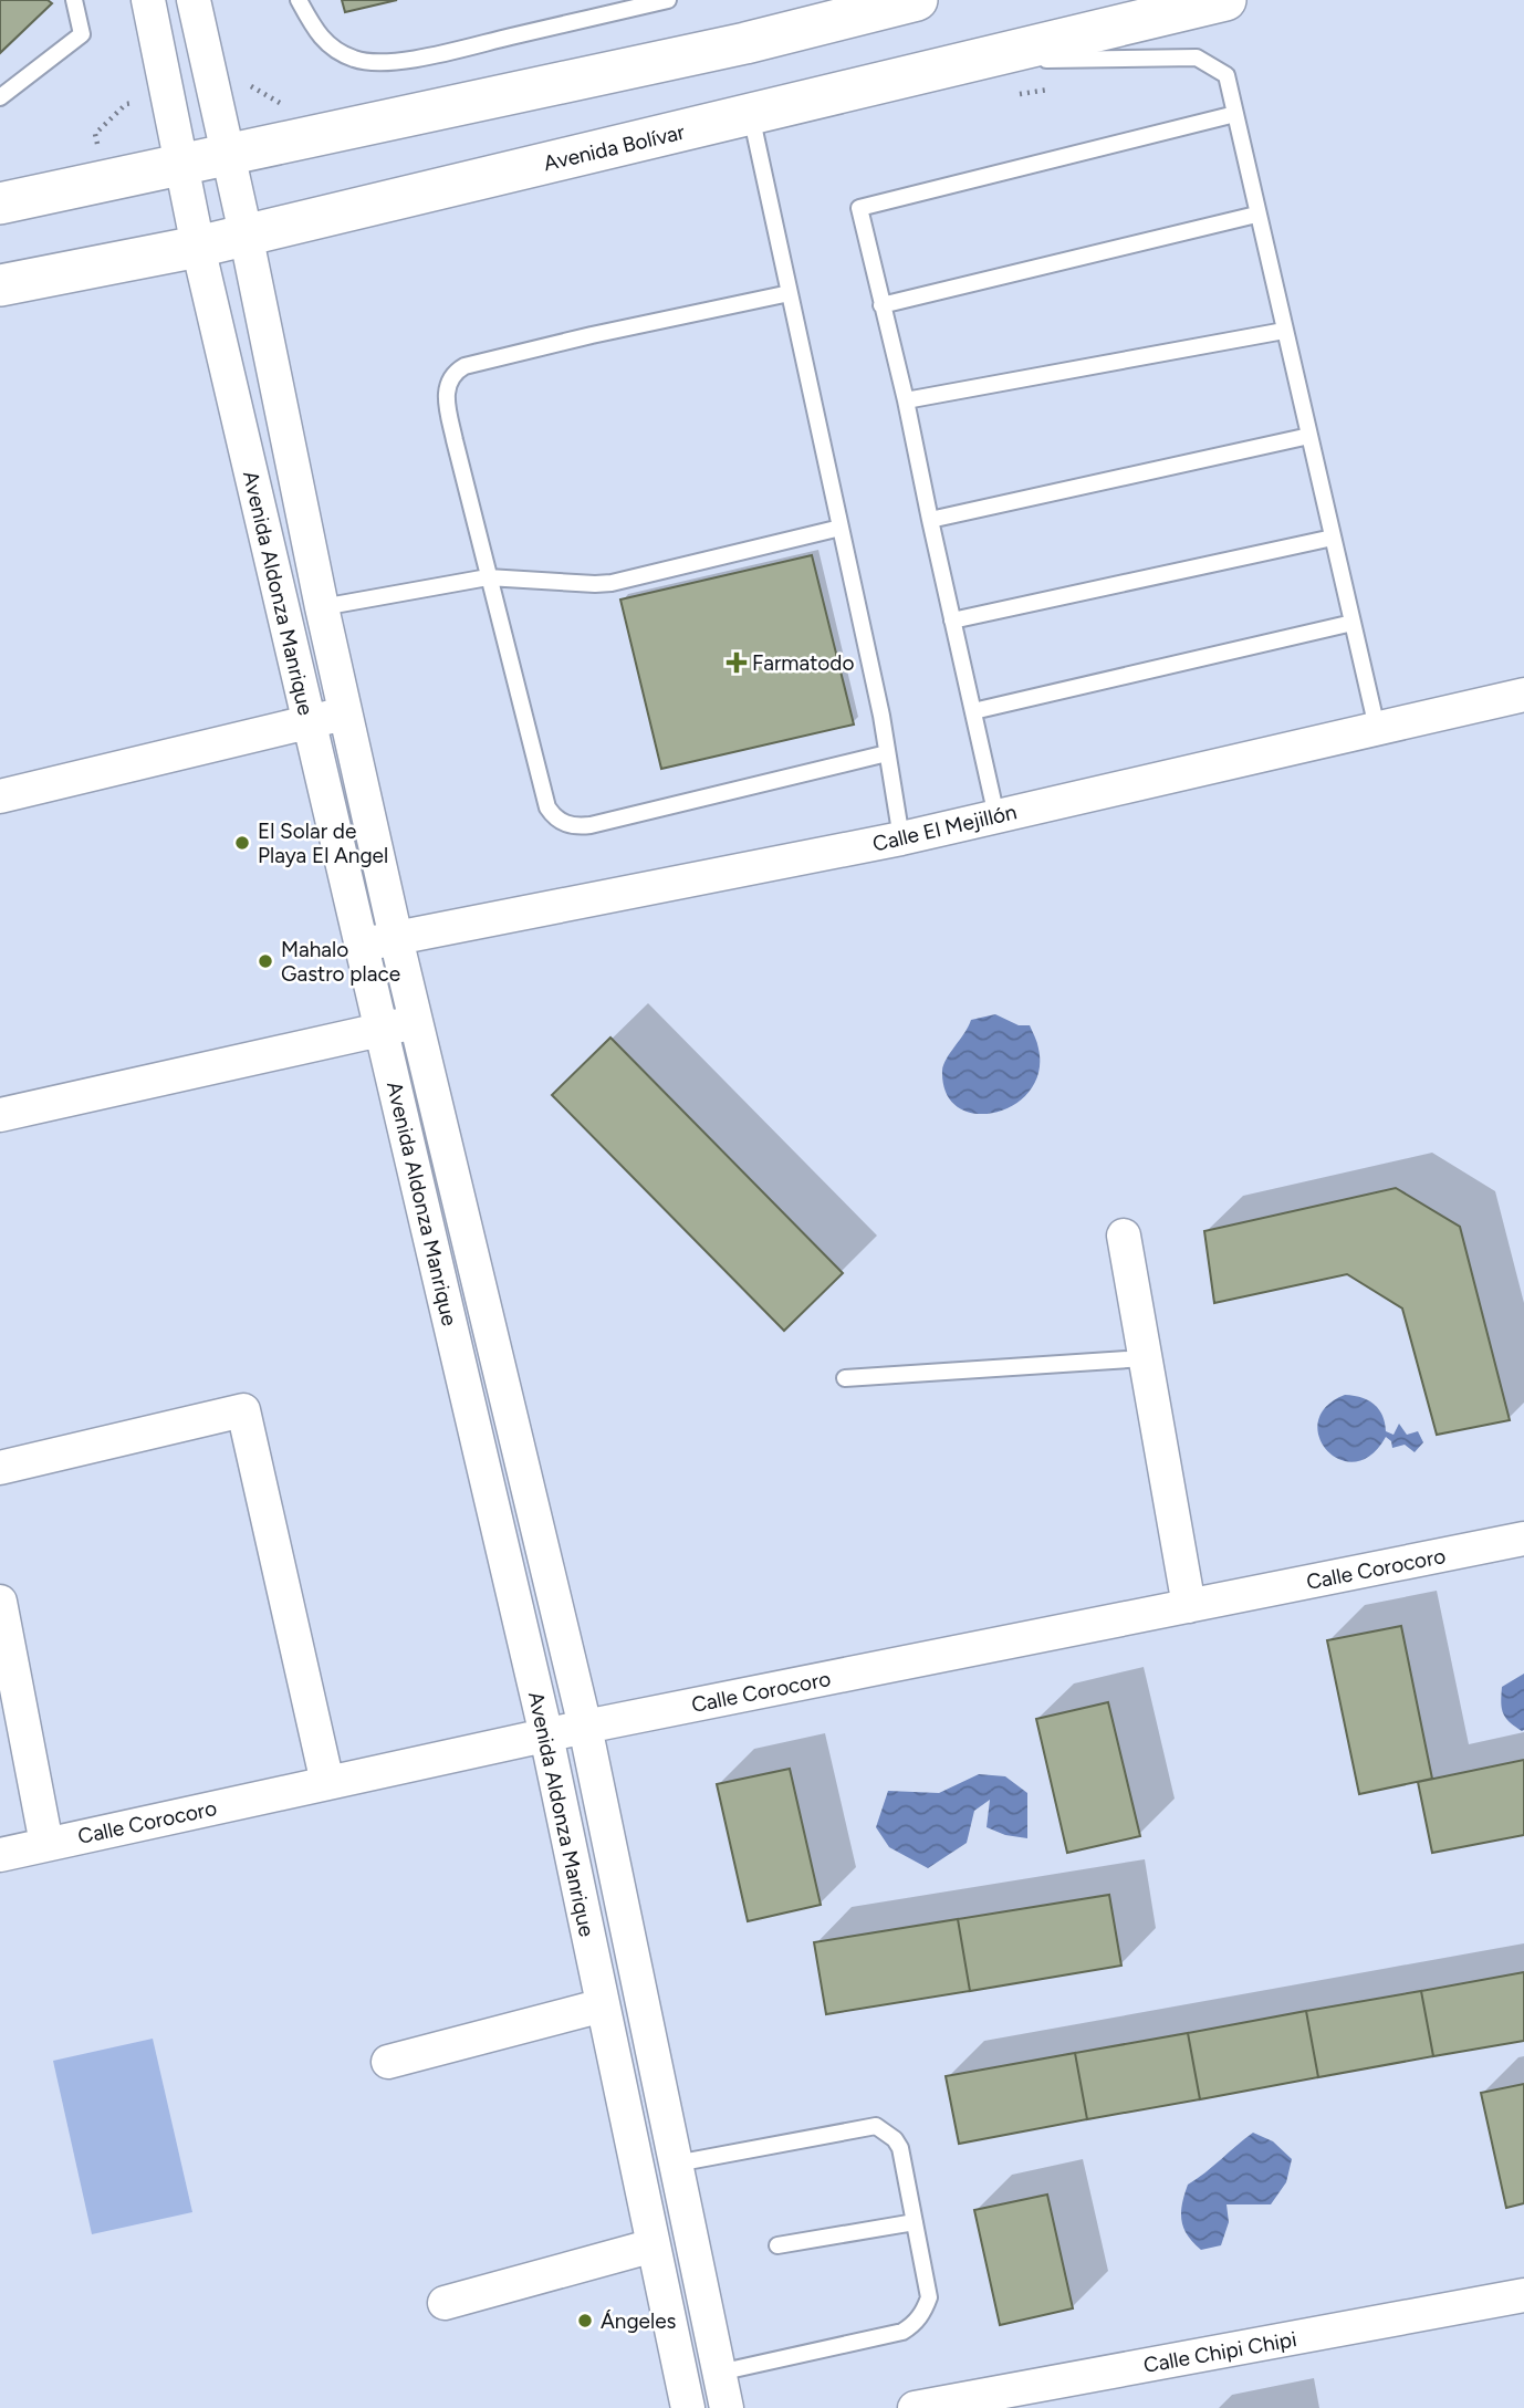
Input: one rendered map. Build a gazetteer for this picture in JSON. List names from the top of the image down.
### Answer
{
  "streets": {
    "street": [
      "Avenida Bolívar",
      "Avenida Aldonza Manrique",
      "Calle El Mejillón",
      "Calle Corocoro",
      "Calle Chipi Chipi"
    ]
  },
  "crossings": [
    ["Avenida Bolívar", "Avenida Aldonza Manrique"],
    ["Avenida Aldonza Manrique", "Calle El Mejillón"],
    ["Avenida Aldonza Manrique", "Calle Corocoro"]
  ],
  "places": {
    "health": ["Farmatodo"],
    "other": ["El Solar de Playa El Angel", "Mahalo Gastro place", "Ángeles"]
  }
}
